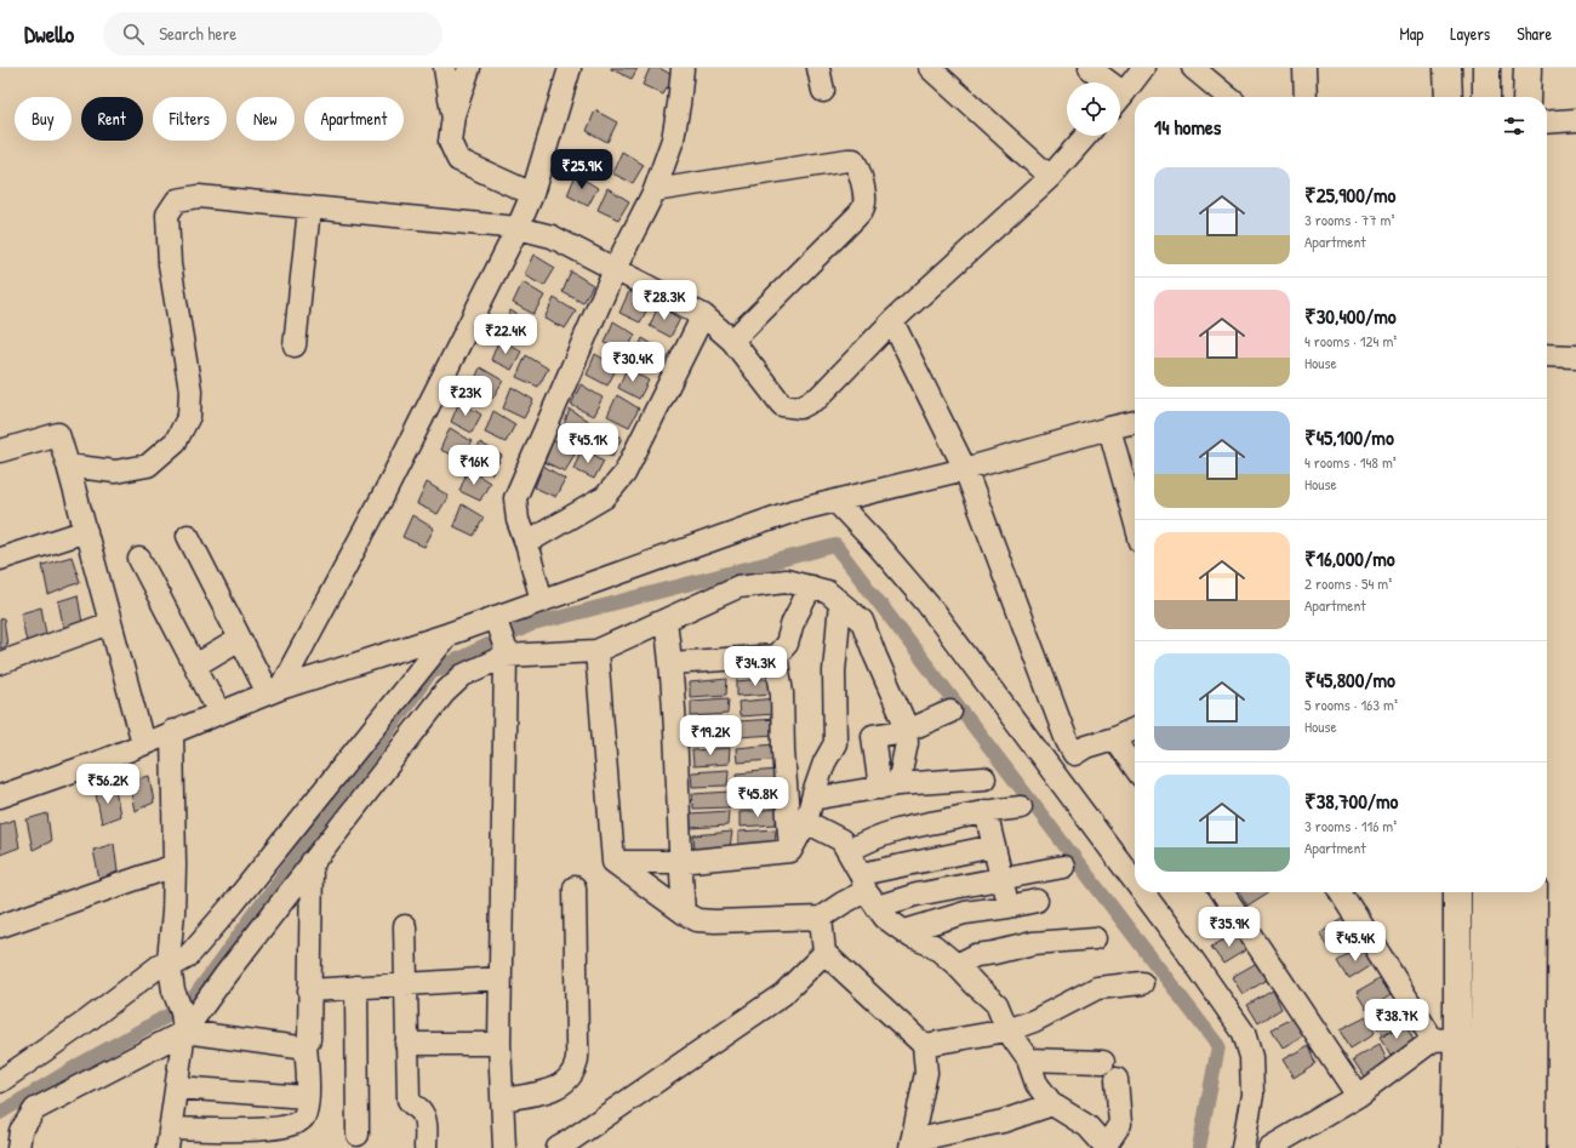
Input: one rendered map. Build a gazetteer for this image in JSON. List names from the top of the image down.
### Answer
{
  "page": {
    "header": "Dwello",
    "search": "Search here",
    "nav": ["Map", "Layers", "Share"],
    "chip": [
      "Buy",
      "Rent",
      "Filters",
      "New",
      "Apartment"
    ],
    "heading": "14 homes",
    "price": [
      "₹25.9K",
      "₹28.3K",
      "₹22.4K",
      "₹30.4K",
      "₹23K",
      "₹45.1K",
      "₹16K",
      "₹34.3K",
      "₹19.2K",
      "₹56.2K",
      "₹45.8K",
      "₹35.9K",
      "₹45.4K",
      "₹38.7K"
    ],
    "list": [
      {
        "name": "₹25,900/mo",
        "note": "3 rooms · 77 m² · Apartment"
      },
      {
        "name": "₹30,400/mo",
        "note": "4 rooms · 124 m² · House"
      },
      {
        "name": "₹45,100/mo",
        "note": "4 rooms · 148 m² · House"
      },
      {
        "name": "₹16,000/mo",
        "note": "2 rooms · 54 m² · Apartment"
      },
      {
        "name": "₹45,800/mo",
        "note": "5 rooms · 163 m² · House"
      },
      {
        "name": "₹38,700/mo",
        "note": "3 rooms · 116 m² · Apartment"
      }
    ]
  }
}
